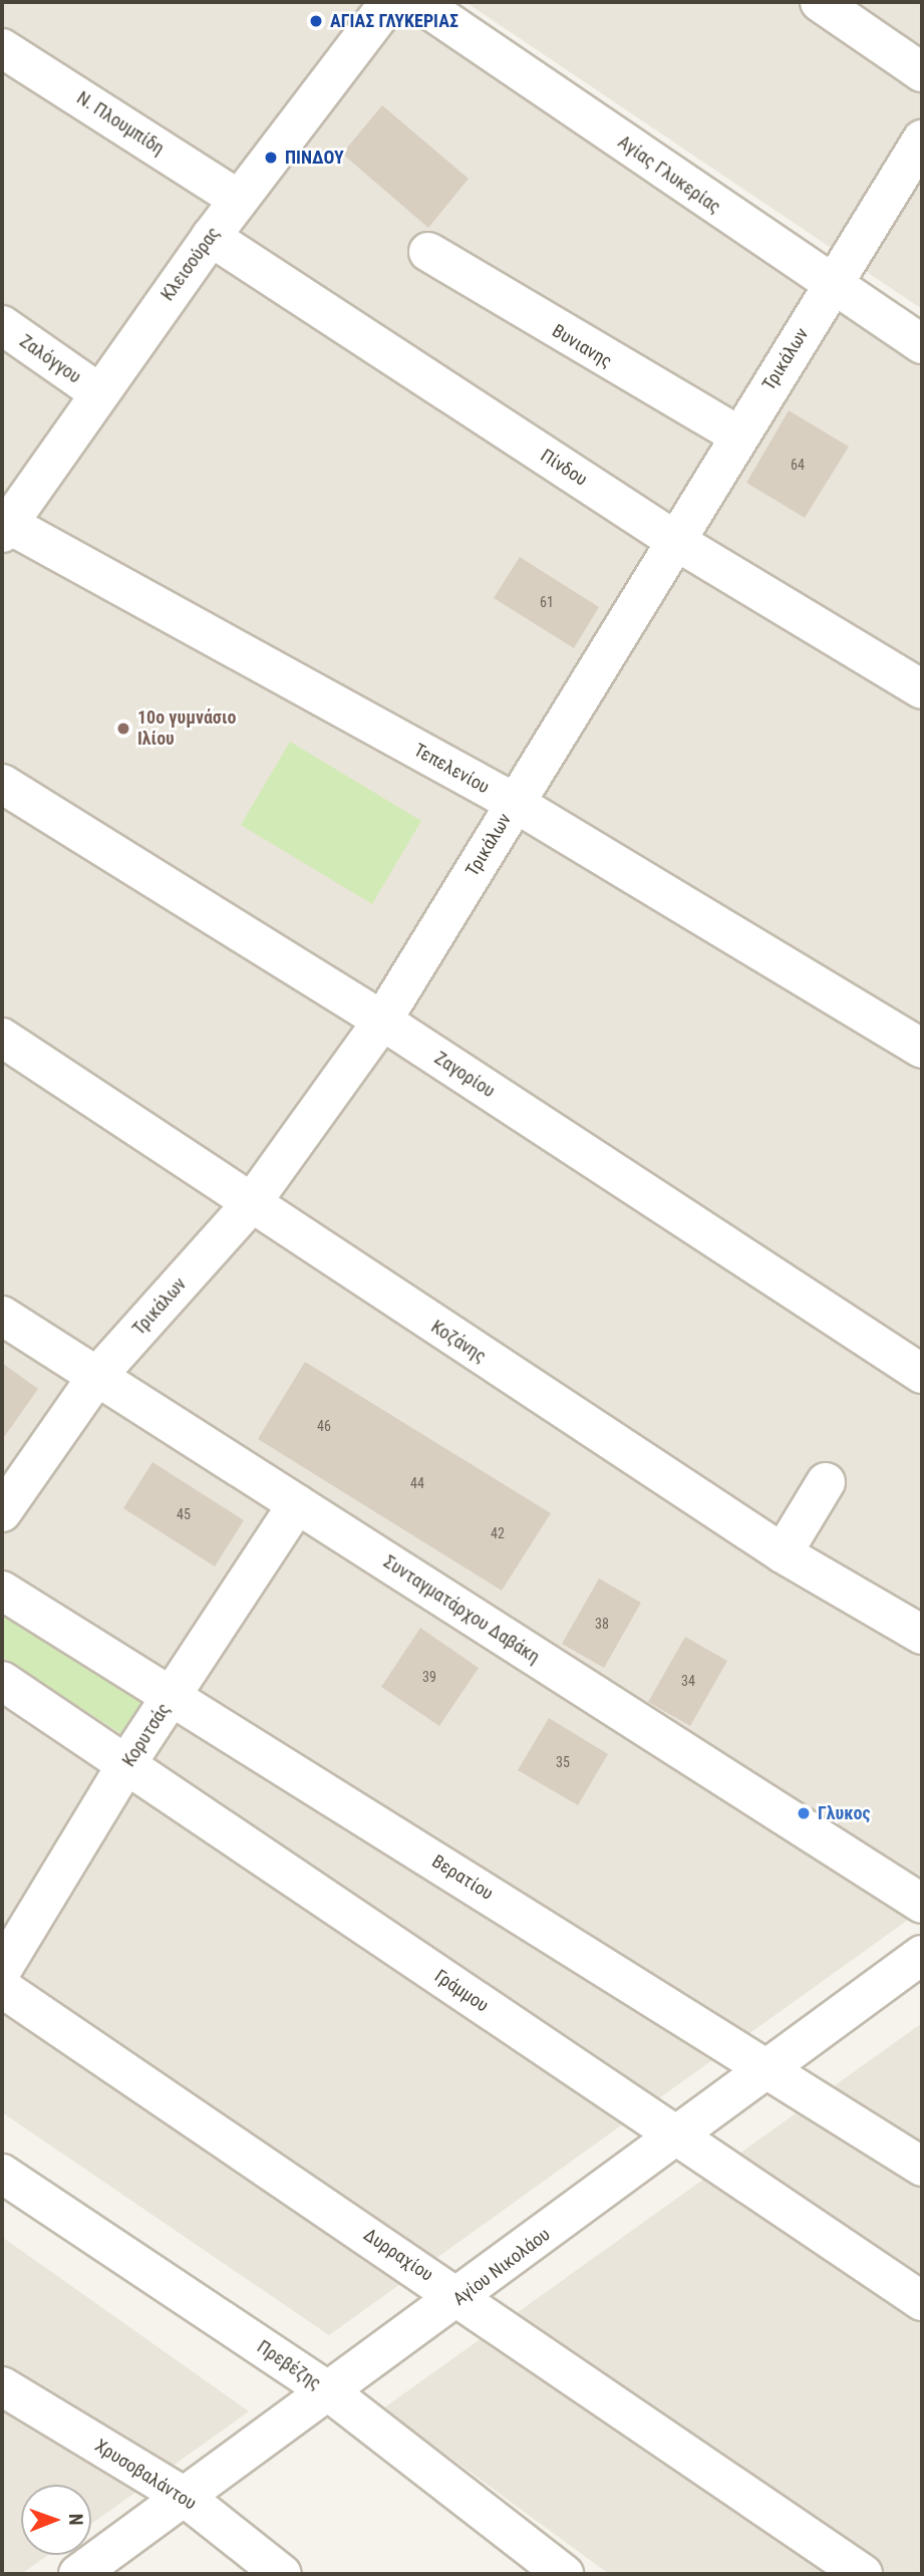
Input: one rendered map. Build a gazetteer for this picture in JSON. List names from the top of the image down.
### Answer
{
  "streets": {
    "street": [
      "N. Πλουμπίδη",
      "Αγίας Γλυκερίας",
      "Κλεισούρας",
      "Βυνιανης",
      "Ζαλόγγου",
      "Τρικάλων",
      "Πίνδου",
      "Τεπελενίου",
      "Ζαγορίου",
      "Κοζάνης",
      "Συνταγματάρχου Δαβάκη",
      "Κορυτσάς",
      "Βερατίου",
      "Γράμμου",
      "Δυρραχίου",
      "Αγίου Νικολάου",
      "Πρεβέζης",
      "Χρυσοβαλάντου"
    ]
  },
  "crossings": [
    ["N. Πλουμπίδη", "Κλεισούρας"],
    ["Αγίας Γλυκερίας", "Τρικάλων"],
    ["Κλεισούρας", "Ζαλόγγου"],
    ["Κλεισούρας", "Πίνδου"],
    ["Κλεισούρας", "Τεπελενίου"],
    ["Βυνιανης", "Τρικάλων"],
    ["Τρικάλων", "Πίνδου"],
    ["Τρικάλων", "Τεπελενίου"],
    ["Τρικάλων", "Ζαγορίου"],
    ["Τρικάλων", "Κοζάνης"],
    ["Τρικάλων", "Συνταγματάρχου Δαβάκη"],
    ["Συνταγματάρχου Δαβάκη", "Κορυτσάς"],
    ["Κορυτσάς", "Βερατίου"],
    ["Κορυτσάς", "Γράμμου"],
    ["Βερατίου", "Αγίου Νικολάου"],
    ["Γράμμου", "Αγίου Νικολάου"],
    ["Δυρραχίου", "Αγίου Νικολάου"],
    ["Αγίου Νικολάου", "Πρεβέζης"],
    ["Αγίου Νικολάου", "Χρυσοβαλάντου"]
  ],
  "places": [
    "ΑΓΙΑΣ ΓΛΥΚΕΡΙΑΣ",
    "ΠΙΝΔΟΥ",
    "10ο γυμνάσιο Ιλίου",
    "Γλυκος"
  ],
  "house_numbers": [
    "64",
    "61",
    "46",
    "44",
    "45",
    "42",
    "38",
    "39",
    "34",
    "35"
  ],
  "north": "right"
}
